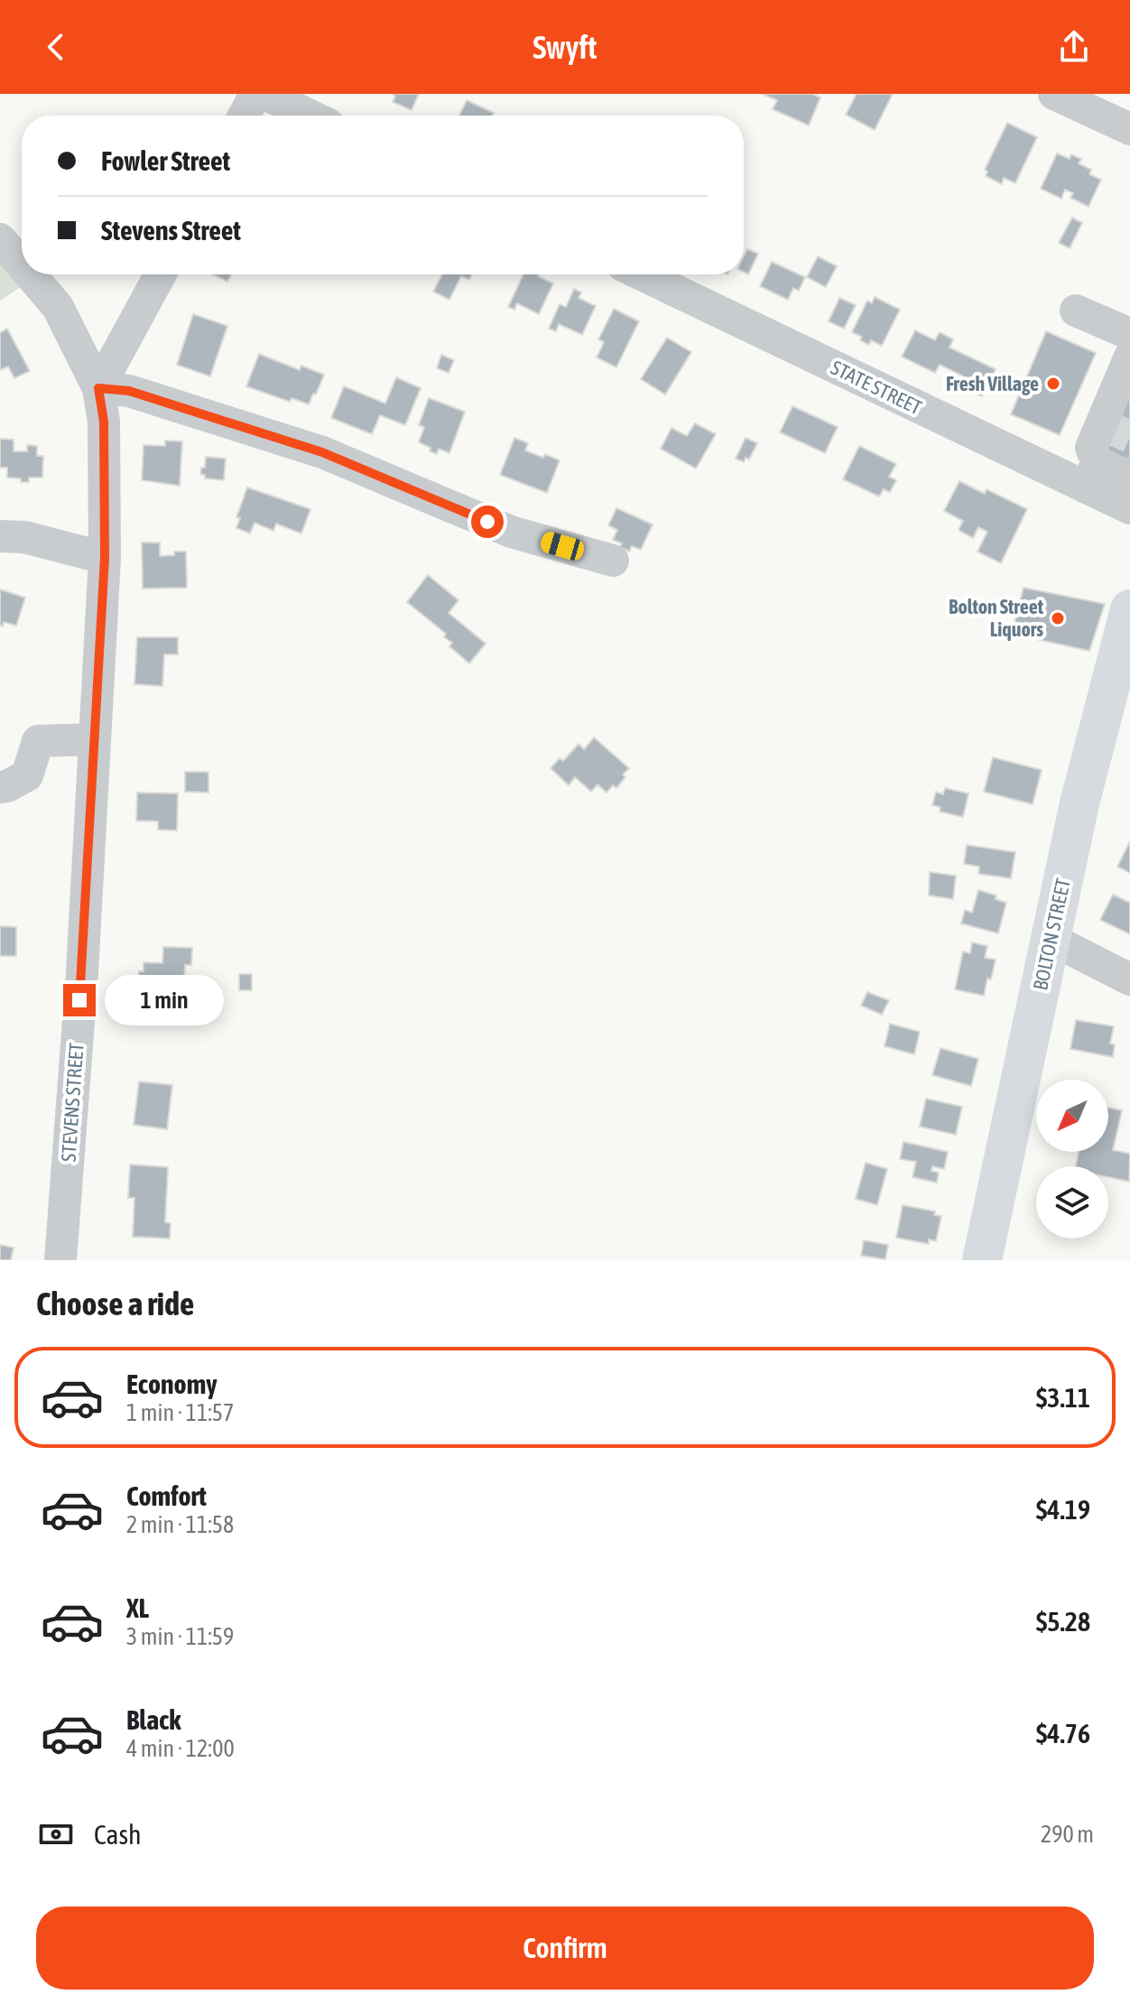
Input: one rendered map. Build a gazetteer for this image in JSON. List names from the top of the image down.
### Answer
{
  "streets": {
    "main road": ["BOLTON STREET"],
    "street": ["STATE STREET", "STEVENS STREET"]
  },
  "places": ["Fresh Village", "Bolton Street Liquors"],
  "north": "bottom left",
  "page": {
    "header": "Swyft",
    "banner": ["Fowler Street", "Stevens Street"],
    "bubble": "1 min",
    "heading": "Choose a ride",
    "list": [
      {
        "name": "Economy",
        "note": "1 min · 11:57",
        "value": "$3.11"
      },
      {
        "name": "Comfort",
        "note": "2 min · 11:58",
        "value": "$4.19"
      },
      {
        "name": "XL",
        "note": "3 min · 11:59",
        "value": "$5.28"
      },
      {
        "name": "Black",
        "note": "4 min · 12:00",
        "value": "$4.76"
      }
    ],
    "pay": ["Cash", "290 m"],
    "buttons": "Confirm"
  }
}
